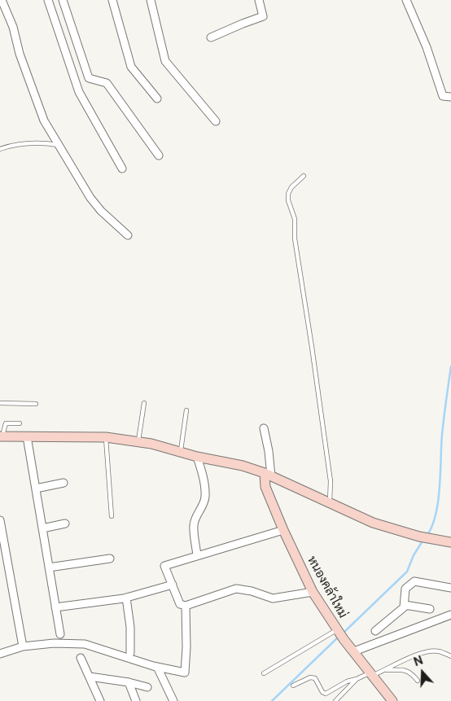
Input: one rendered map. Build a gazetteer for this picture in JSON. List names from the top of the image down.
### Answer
{
  "streets": {
    "main road": ["หนองคล้าใหม่"]
  },
  "north": "top"
}
